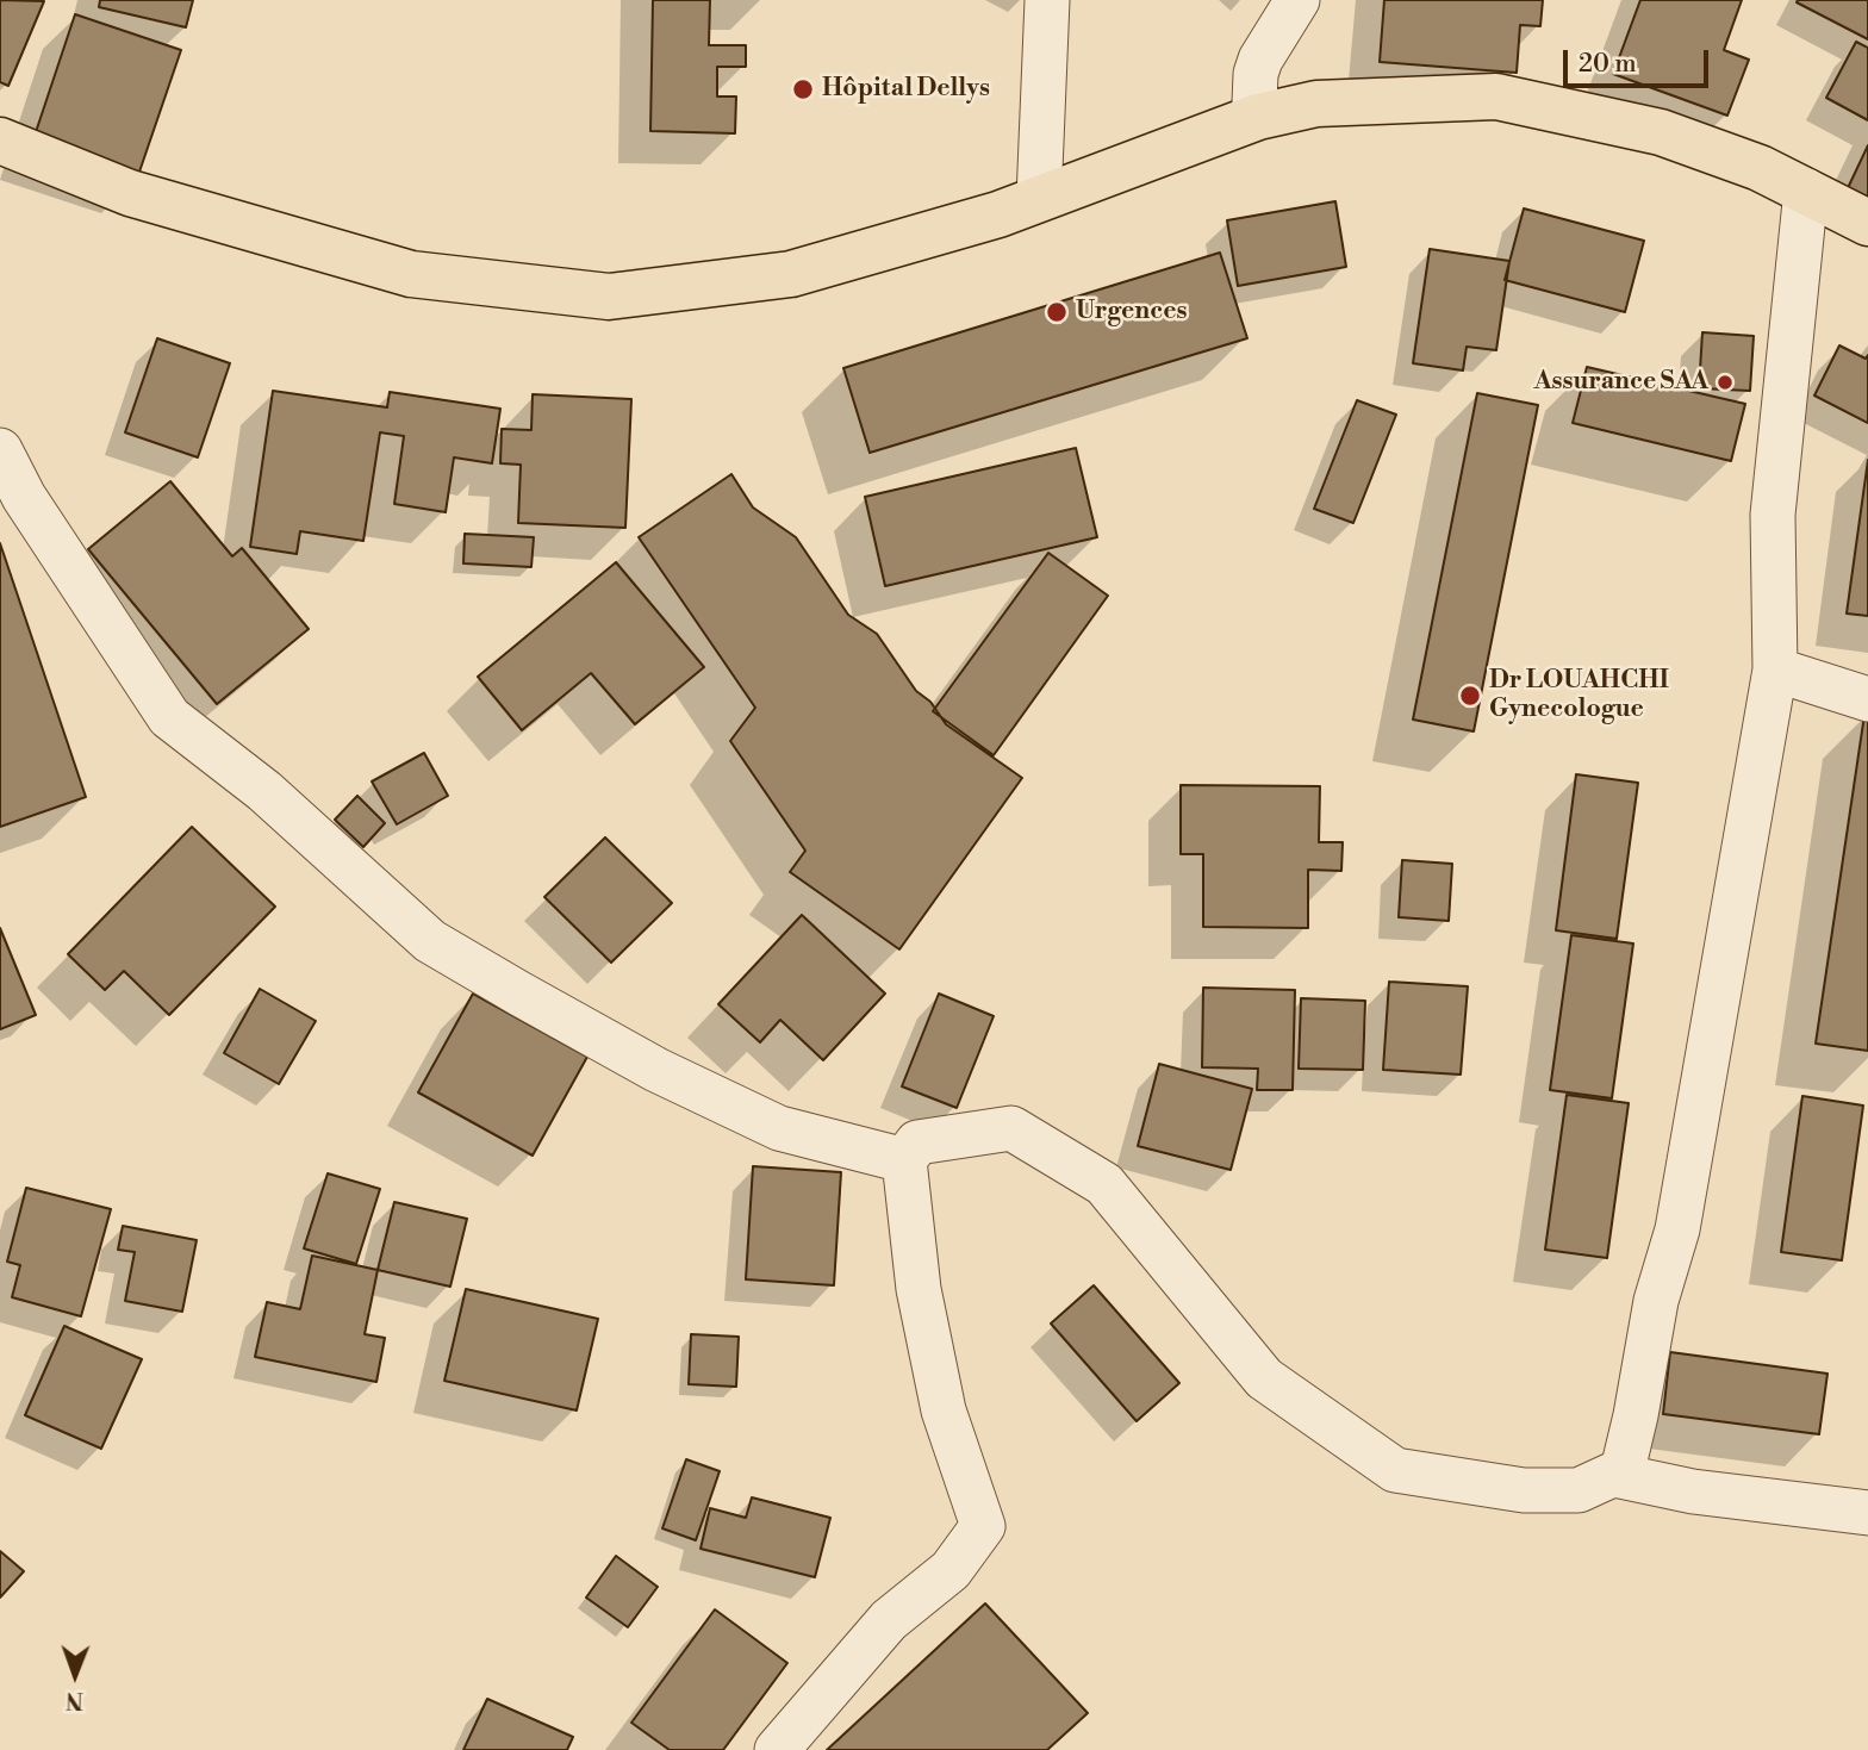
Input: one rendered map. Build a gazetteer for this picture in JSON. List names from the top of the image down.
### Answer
{
  "places": [
    "Hôpital Dellys",
    "Urgences",
    "Assurance SAA",
    "Dr LOUAHCHI Gynecologue"
  ],
  "scale_bar": "20 m",
  "north": "bottom"
}
